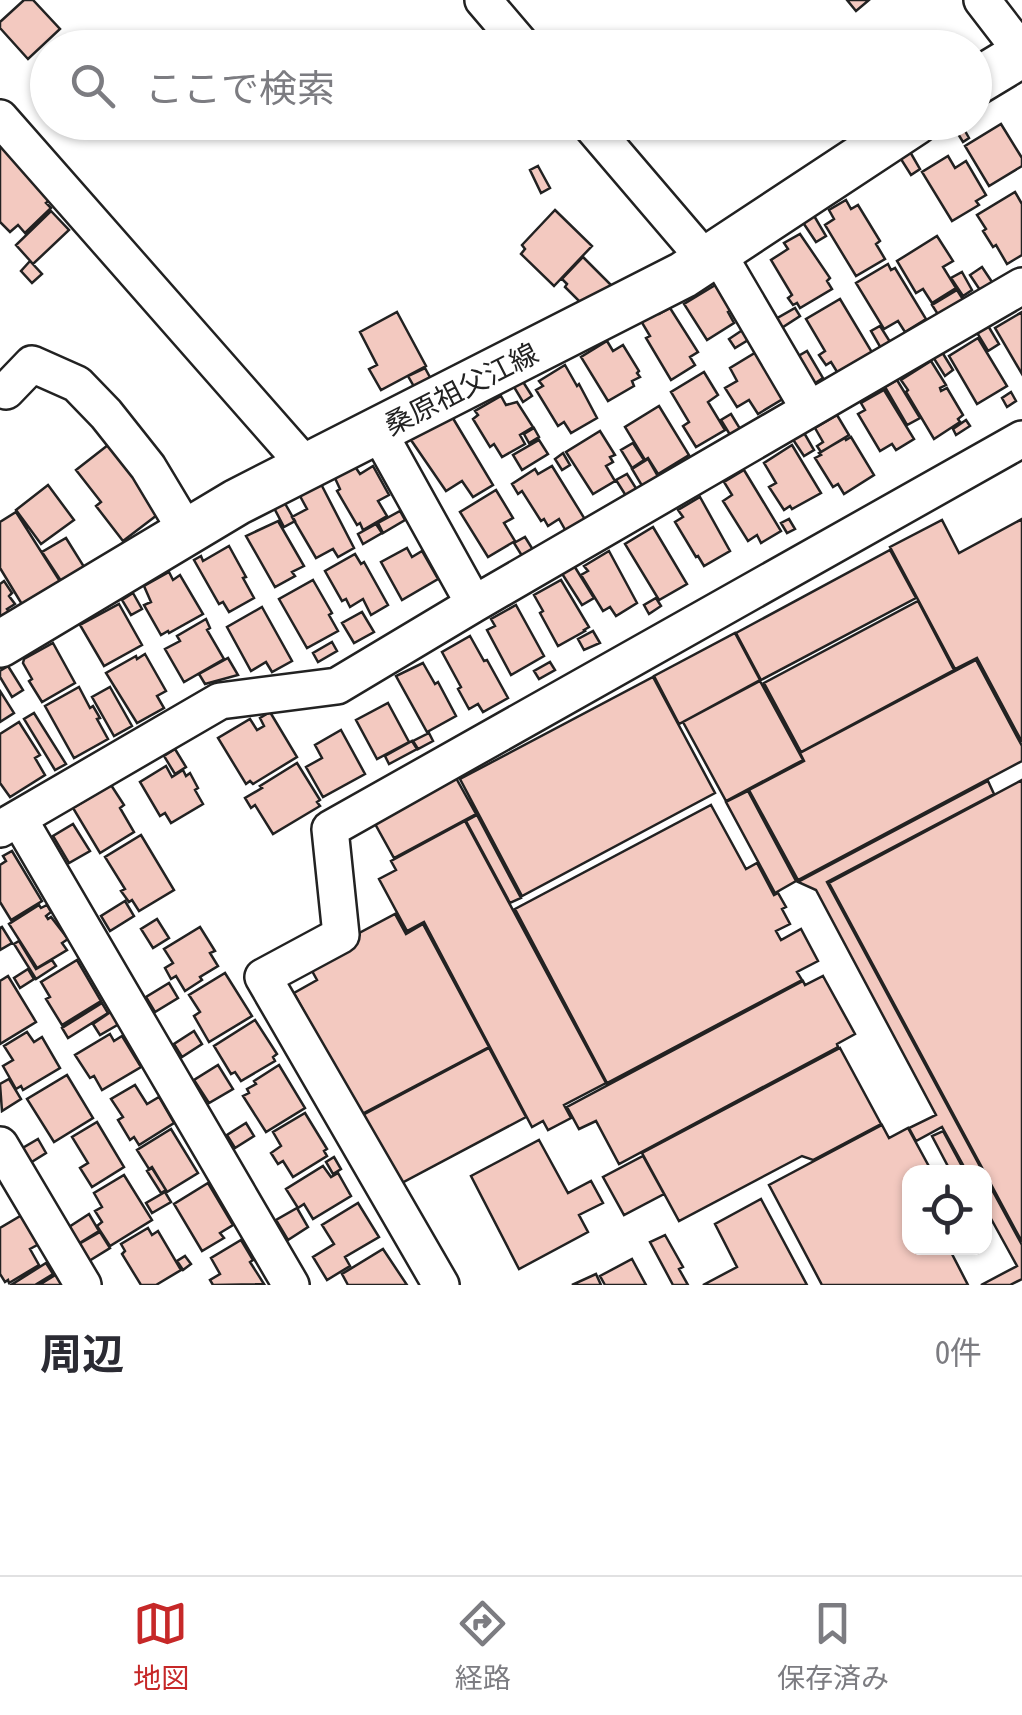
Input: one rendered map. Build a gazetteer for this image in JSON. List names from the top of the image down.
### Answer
{
  "streets": {
    "main road": ["桑原祖父江線"]
  },
  "page": {
    "search": "ここで検索",
    "heading": ["周辺", "0件"],
    "nav": ["地図", "経路", "保存済み"]
  }
}
